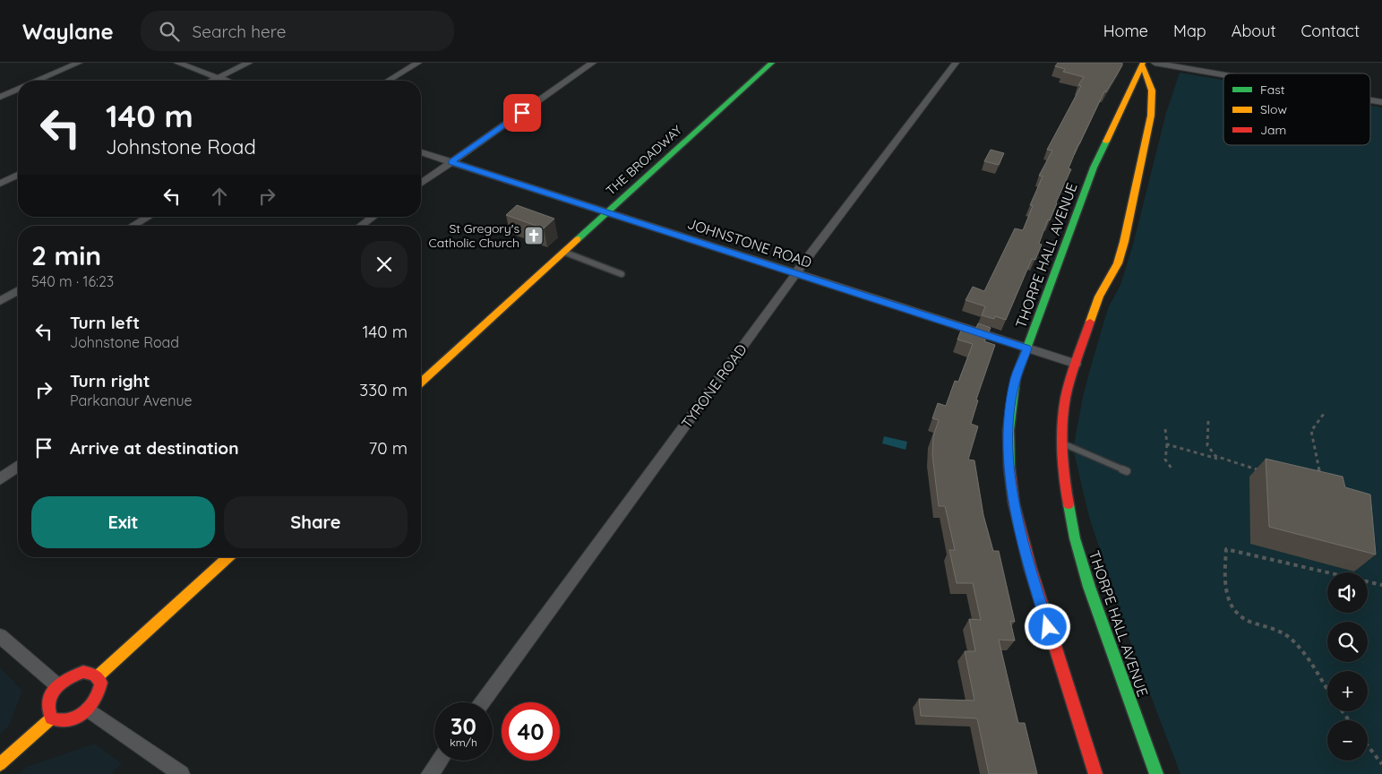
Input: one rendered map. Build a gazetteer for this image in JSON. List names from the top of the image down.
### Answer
{
  "streets": {
    "street": [
      "THE BROADWAY",
      "JOHNSTONE ROAD",
      "THORPE HALL AVENUE",
      "TYRONE ROAD"
    ]
  },
  "crossings": [
    ["THE BROADWAY", "JOHNSTONE ROAD"],
    ["JOHNSTONE ROAD", "THORPE HALL AVENUE"],
    ["JOHNSTONE ROAD", "TYRONE ROAD"]
  ],
  "places": {
    "church": ["St Gregory's Catholic Church"]
  },
  "legend": ["Fast", "Slow", "Jam"],
  "page": {
    "header": "Waylane",
    "search": "Search here",
    "nav": [
      "Home",
      "Map",
      "About",
      "Contact"
    ],
    "turn": ["140 m", "Johnstone Road"],
    "heading": ["2 min", "540 m · 16:23"],
    "list": [
      {
        "name": "Turn left",
        "note": "Johnstone Road",
        "value": "140 m"
      },
      {
        "name": "Turn right",
        "note": "Parkanaur Avenue",
        "value": "330 m"
      },
      {
        "name": "Arrive at destination",
        "value": "70 m"
      }
    ],
    "buttons": ["Exit", "Share"],
    "map_buttons": ["+", "−"],
    "speed": "30 km/h",
    "limit": "40"
  }
}
